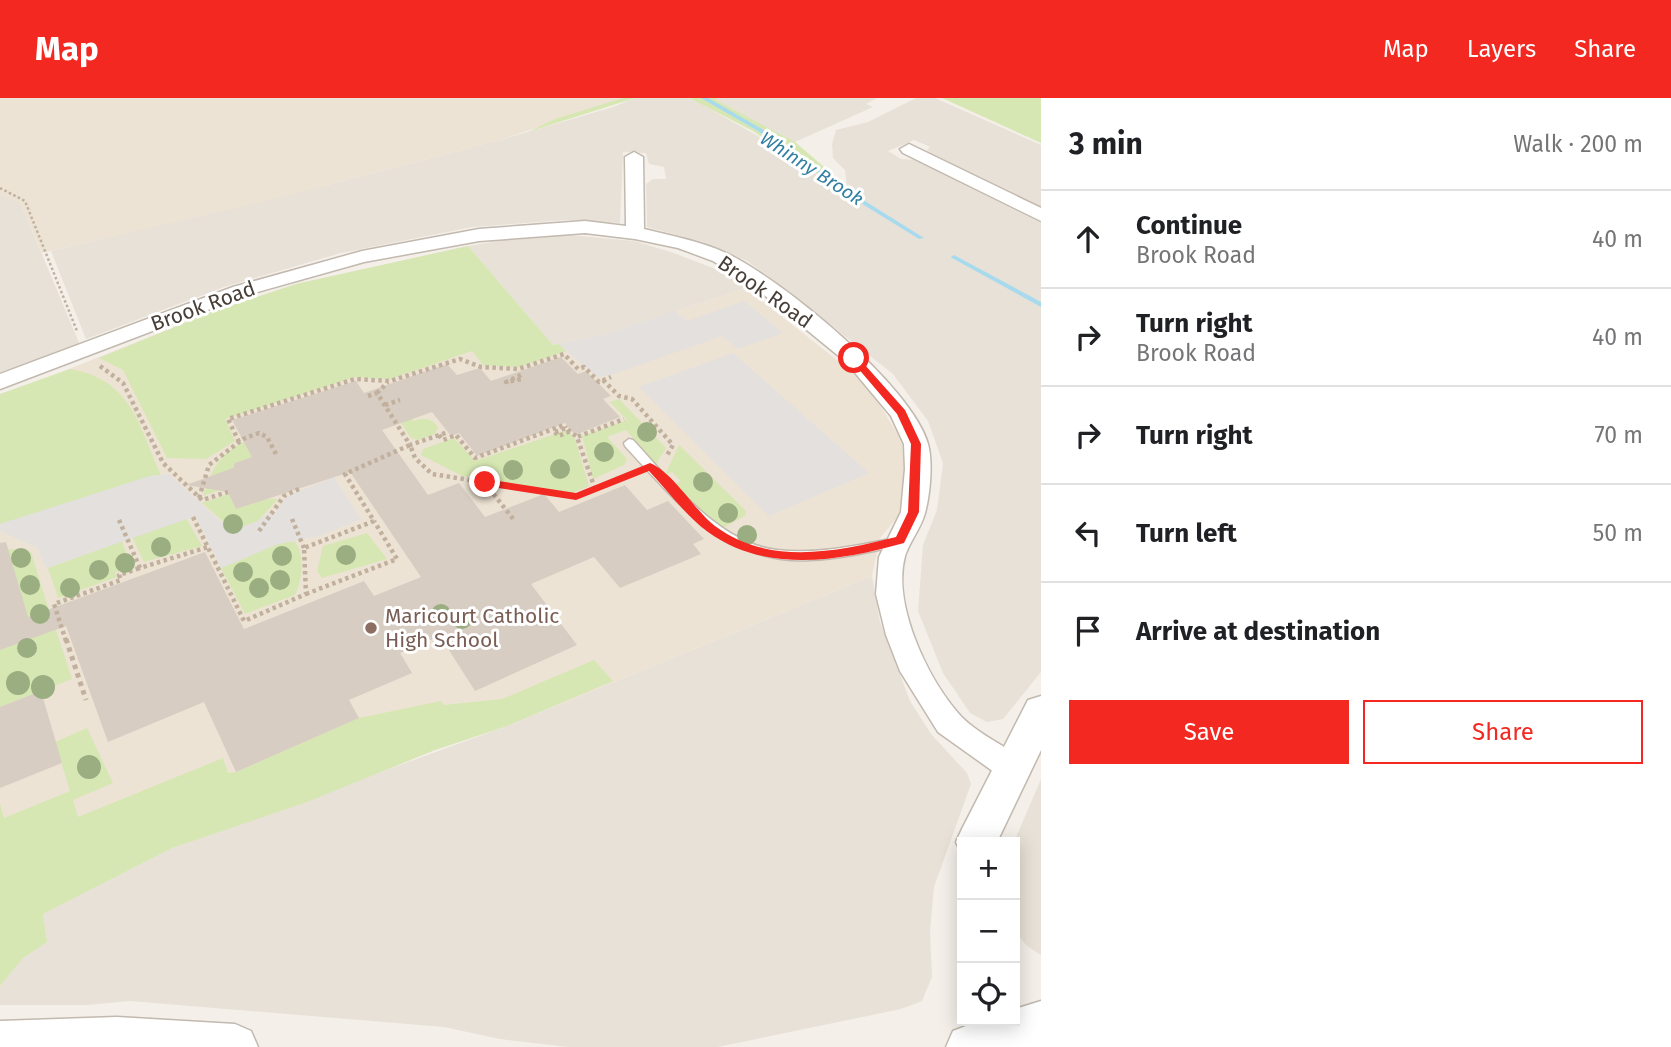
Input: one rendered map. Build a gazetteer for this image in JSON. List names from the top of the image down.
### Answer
{
  "streets": {
    "street": ["Brook Road"]
  },
  "water": ["Whinny Brook"],
  "places": ["Maricourt Catholic High School"],
  "page": {
    "header": "Map",
    "nav": ["Map", "Layers", "Share"],
    "heading": ["3 min", "Walk · 200 m"],
    "list": [
      ["Continue", "Brook Road", "40 m"],
      ["Turn right", "Brook Road", "40 m"],
      ["Turn right", "70 m"],
      ["Turn left", "50 m"],
      "Arrive at destination"
    ],
    "buttons": ["Save", "Share"],
    "map_buttons": ["+", "−"]
  }
}
